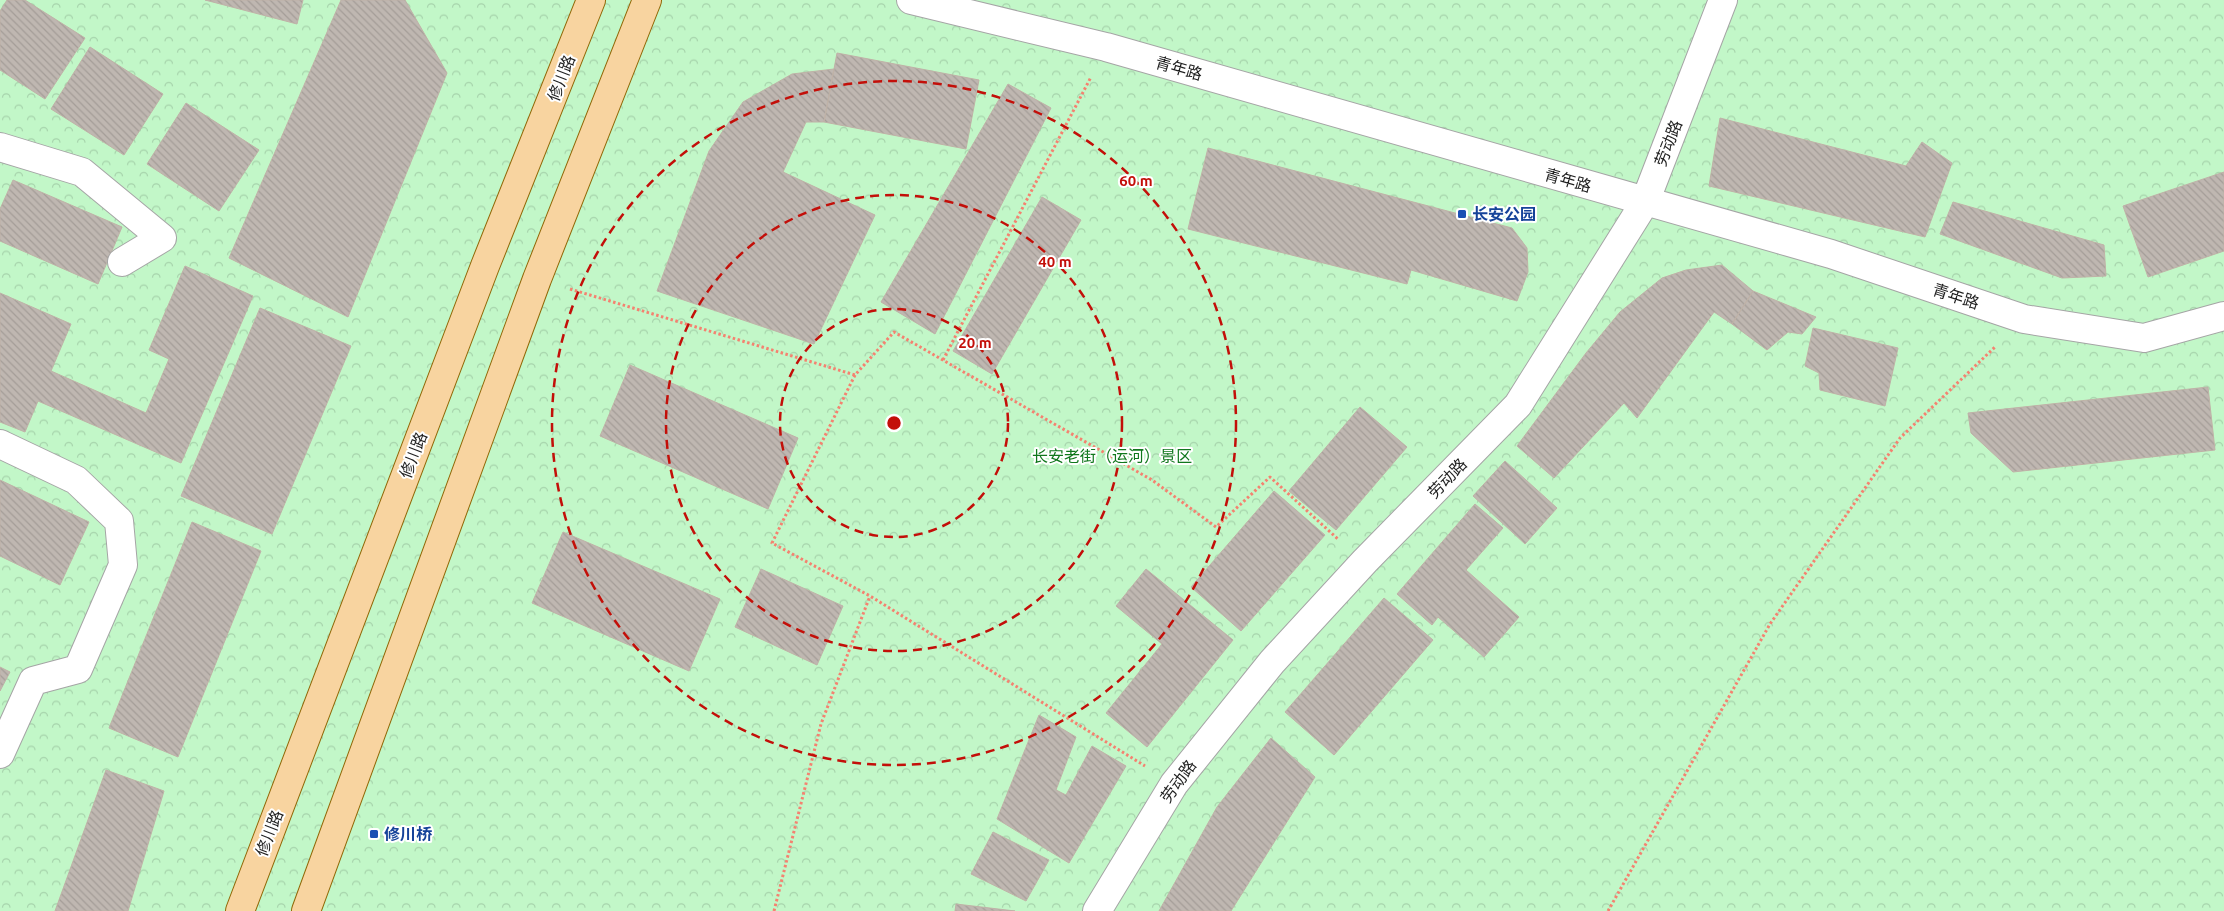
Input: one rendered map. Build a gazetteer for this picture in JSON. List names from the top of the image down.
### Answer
{
  "streets": {
    "main road": ["修川路"],
    "street": ["青年路", "劳动路"]
  },
  "crossings": [
    ["青年路", "劳动路"]
  ],
  "parks": ["长安老街（运河）景区"],
  "places": {
    "transit": ["长安公园", "修川桥"]
  },
  "rings": ["60 m", "40 m", "20 m"]
}
